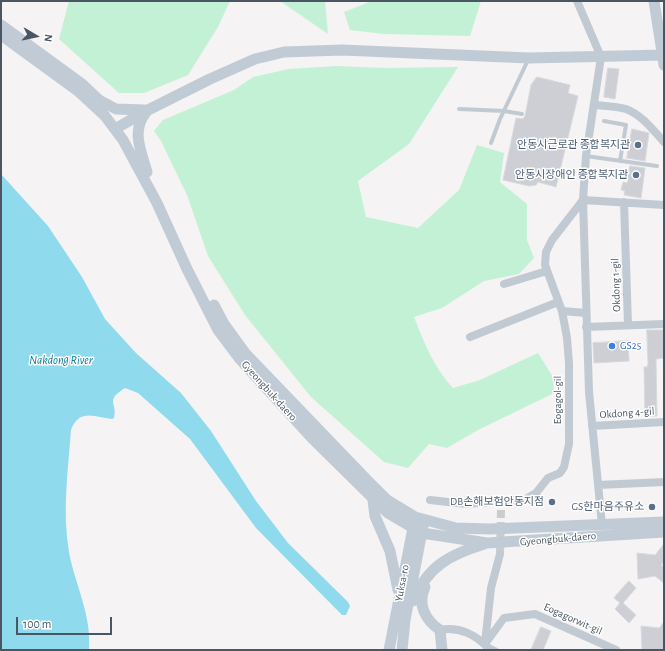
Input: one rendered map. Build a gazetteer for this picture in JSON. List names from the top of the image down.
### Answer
{
  "streets": {
    "street": [
      "Okdong 1-gil",
      "Gyeongbuk-daero",
      "Eogagol-gil",
      "Okdong 4-gil",
      "Yuksa-ro",
      "Eogagorwit-gil"
    ]
  },
  "crossings": [
    ["Gyeongbuk-daero", "Yuksa-ro"]
  ],
  "water": ["Nakdong River"],
  "places": [
    "안동시근로관 종합복지관",
    "안동시장애인 종합복지관",
    "GS25",
    "DB손해보험안동지점",
    "GS한마음주유소"
  ],
  "scale_bar": "100 m",
  "north": "right"
}
